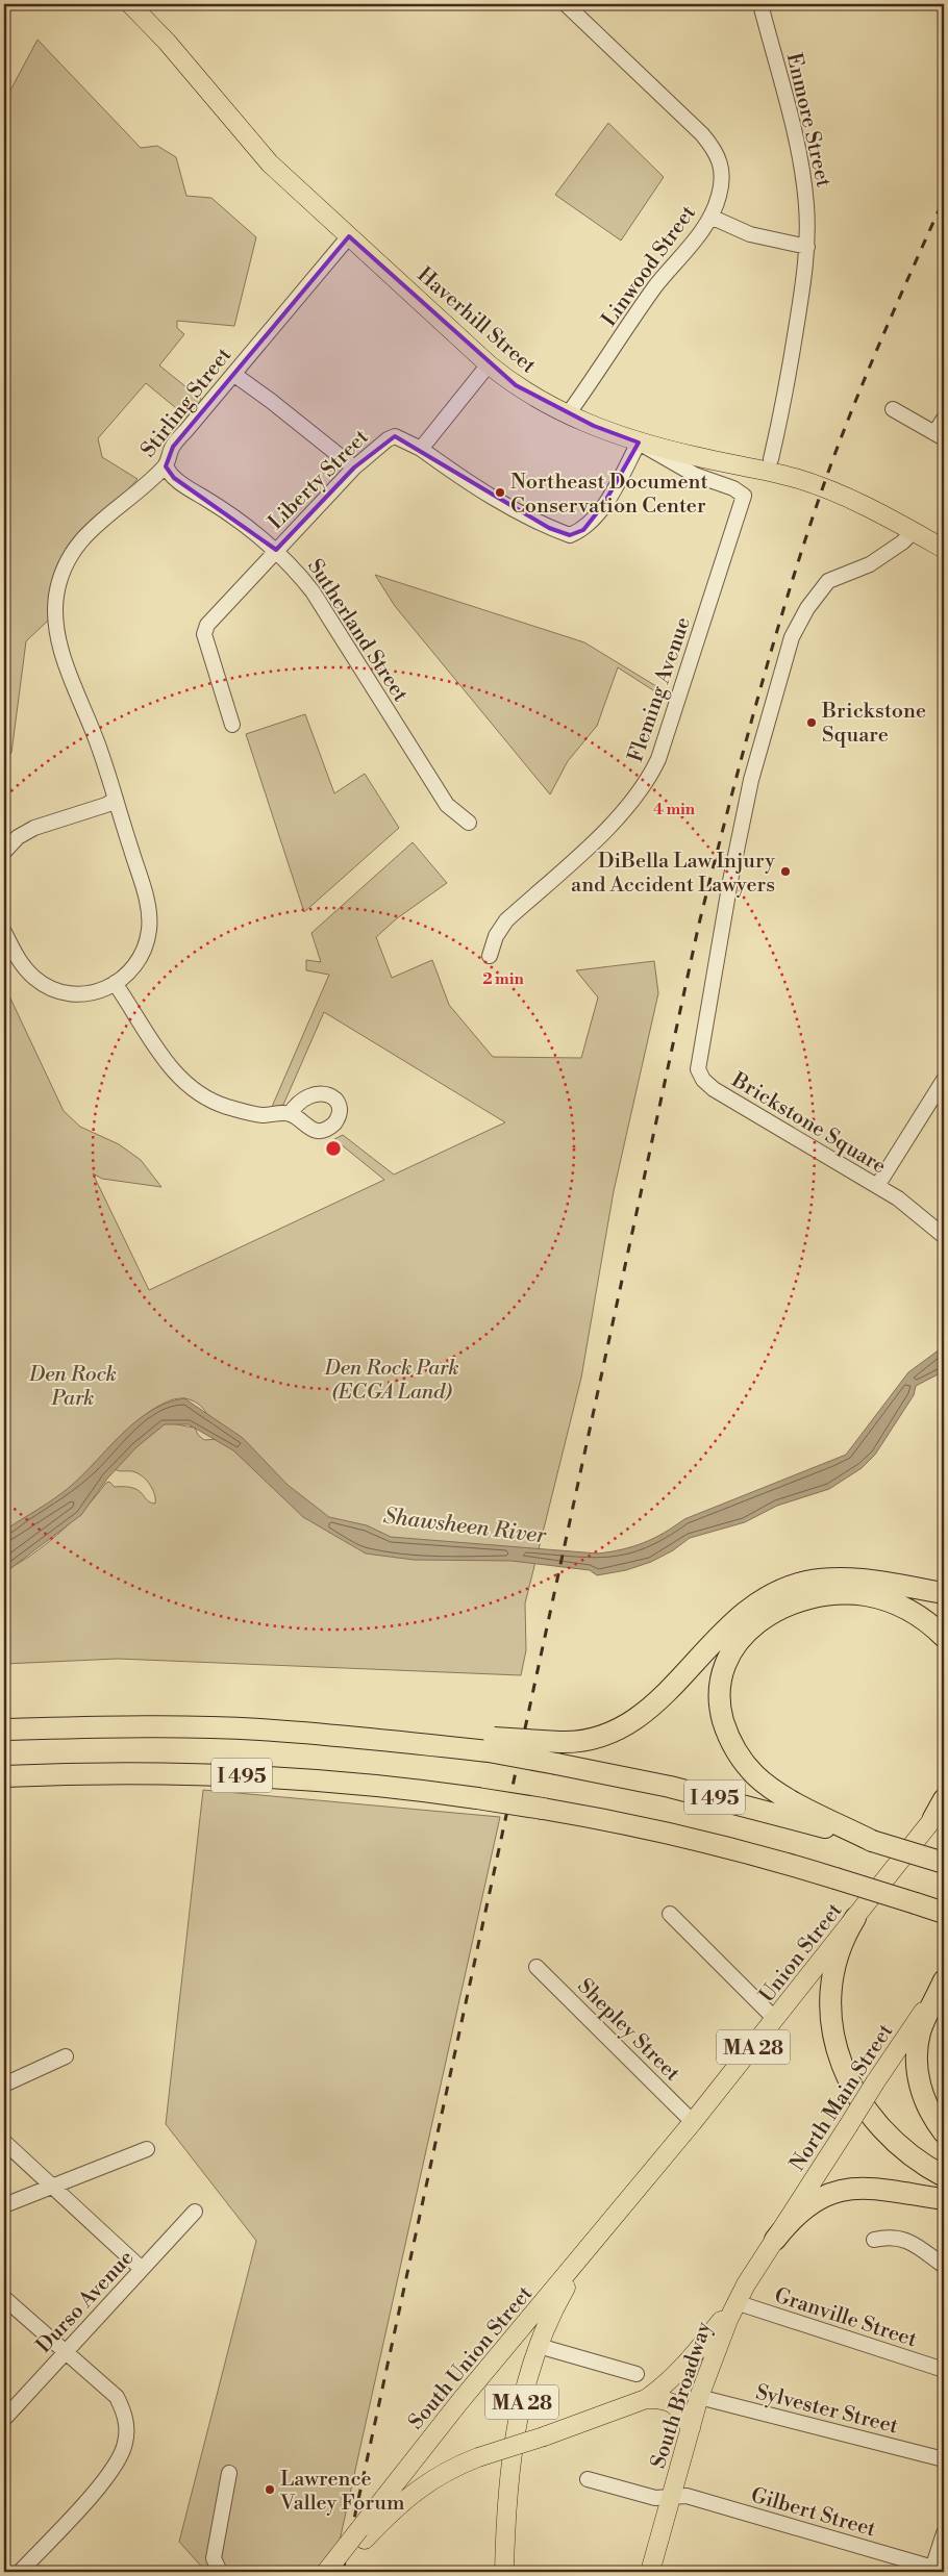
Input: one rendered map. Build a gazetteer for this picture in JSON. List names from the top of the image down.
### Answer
{
  "streets": {
    "highway": ["I 495"],
    "main road": [
      "Haverhill Street",
      "Union Street",
      "MA 28",
      "North Main Street",
      "South Union Street",
      "South Broadway"
    ],
    "street": [
      "Enmore Street",
      "Linwood Street",
      "Stirling Street",
      "Liberty Street",
      "Sutherland Street",
      "Fleming Avenue",
      "Brickstone Square",
      "Shepley Street",
      "Durso Avenue",
      "Granville Street",
      "Sylvester Street",
      "Gilbert Street"
    ]
  },
  "crossings": [
    ["Linwood Street", "Haverhill Street"],
    ["Haverhill Street", "Stirling Street"],
    ["Haverhill Street", "Fleming Avenue"],
    ["Haverhill Street", "Brickstone Square"],
    ["Stirling Street", "Sutherland Street"],
    ["Liberty Street", "Sutherland Street"],
    ["Union Street", "Shepley Street"],
    ["Union Street", "South Union Street"],
    ["MA 28", "South Union Street"],
    ["North Main Street", "South Broadway"],
    ["Granville Street", "South Broadway"],
    ["South Broadway", "Sylvester Street"],
    ["South Broadway", "Gilbert Street"]
  ],
  "water": ["Shawsheen River"],
  "parks": ["Den Rock Park (ECGA Land)", "Den Rock Park"],
  "places": [
    "Northeast Document Conservation Center",
    "Brickstone Square",
    "DiBella Law Injury and Accident Lawyers",
    "Lawrence Valley Forum"
  ],
  "rings": ["4 min", "2 min"]
}
